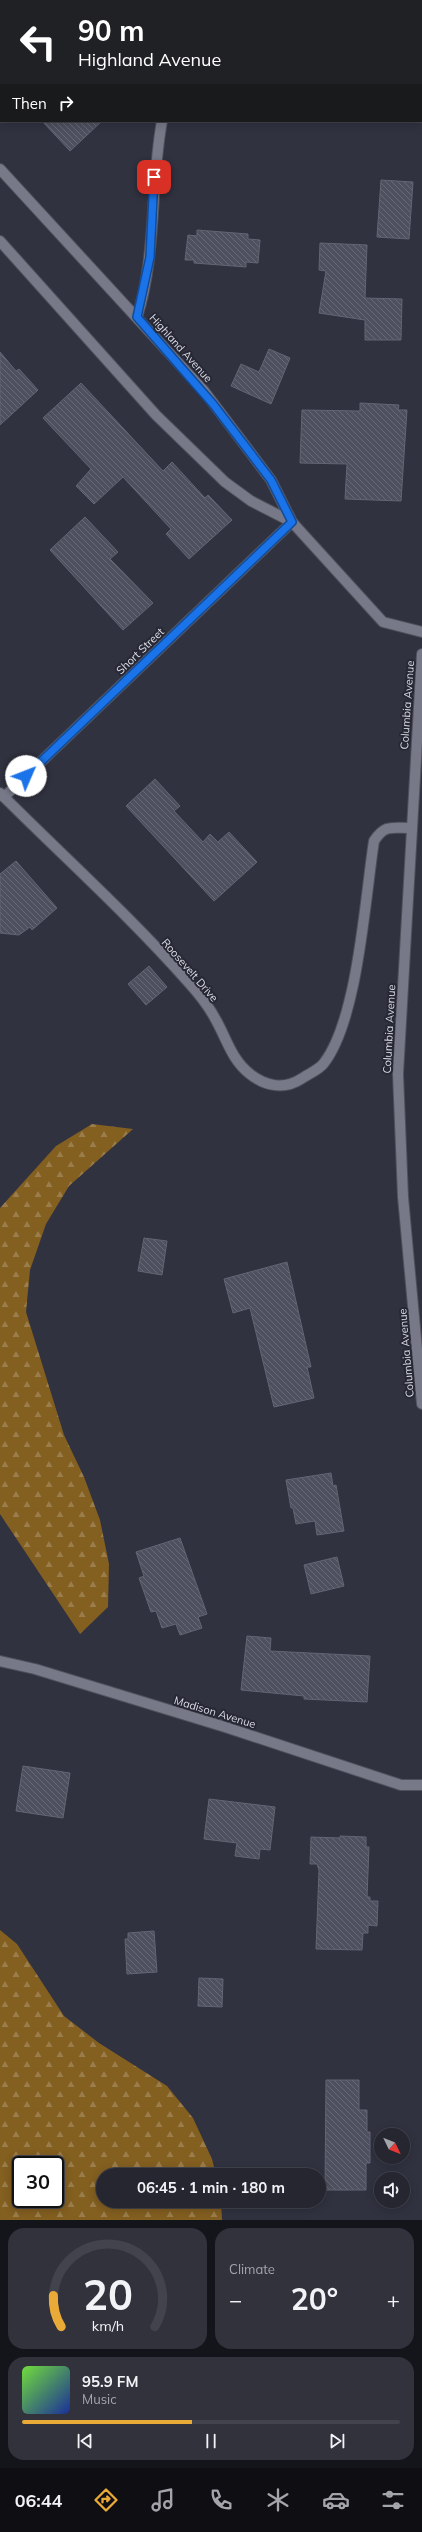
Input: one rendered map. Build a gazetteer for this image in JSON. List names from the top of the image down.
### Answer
{
  "streets": {
    "street": [
      "Highland Avenue",
      "Short Street",
      "Columbia Avenue",
      "Roosevelt Drive",
      "Madison Avenue"
    ]
  },
  "crossings": [
    ["Highland Avenue", "Short Street"],
    ["Short Street", "Roosevelt Drive"],
    ["Columbia Avenue", "Roosevelt Drive"]
  ],
  "north": "bottom right",
  "page": {
    "turn": ["90 m", "Highland Avenue"],
    "then": "Then",
    "limit": "30",
    "trip": "06:45 · 1 min · 180 m",
    "tile": "Climate",
    "heat": ["−", "20°", "+"],
    "song": ["95.9 FM", "Music"],
    "tabs": "06:44",
    "gauge": ["20", "km/h"]
  }
}
